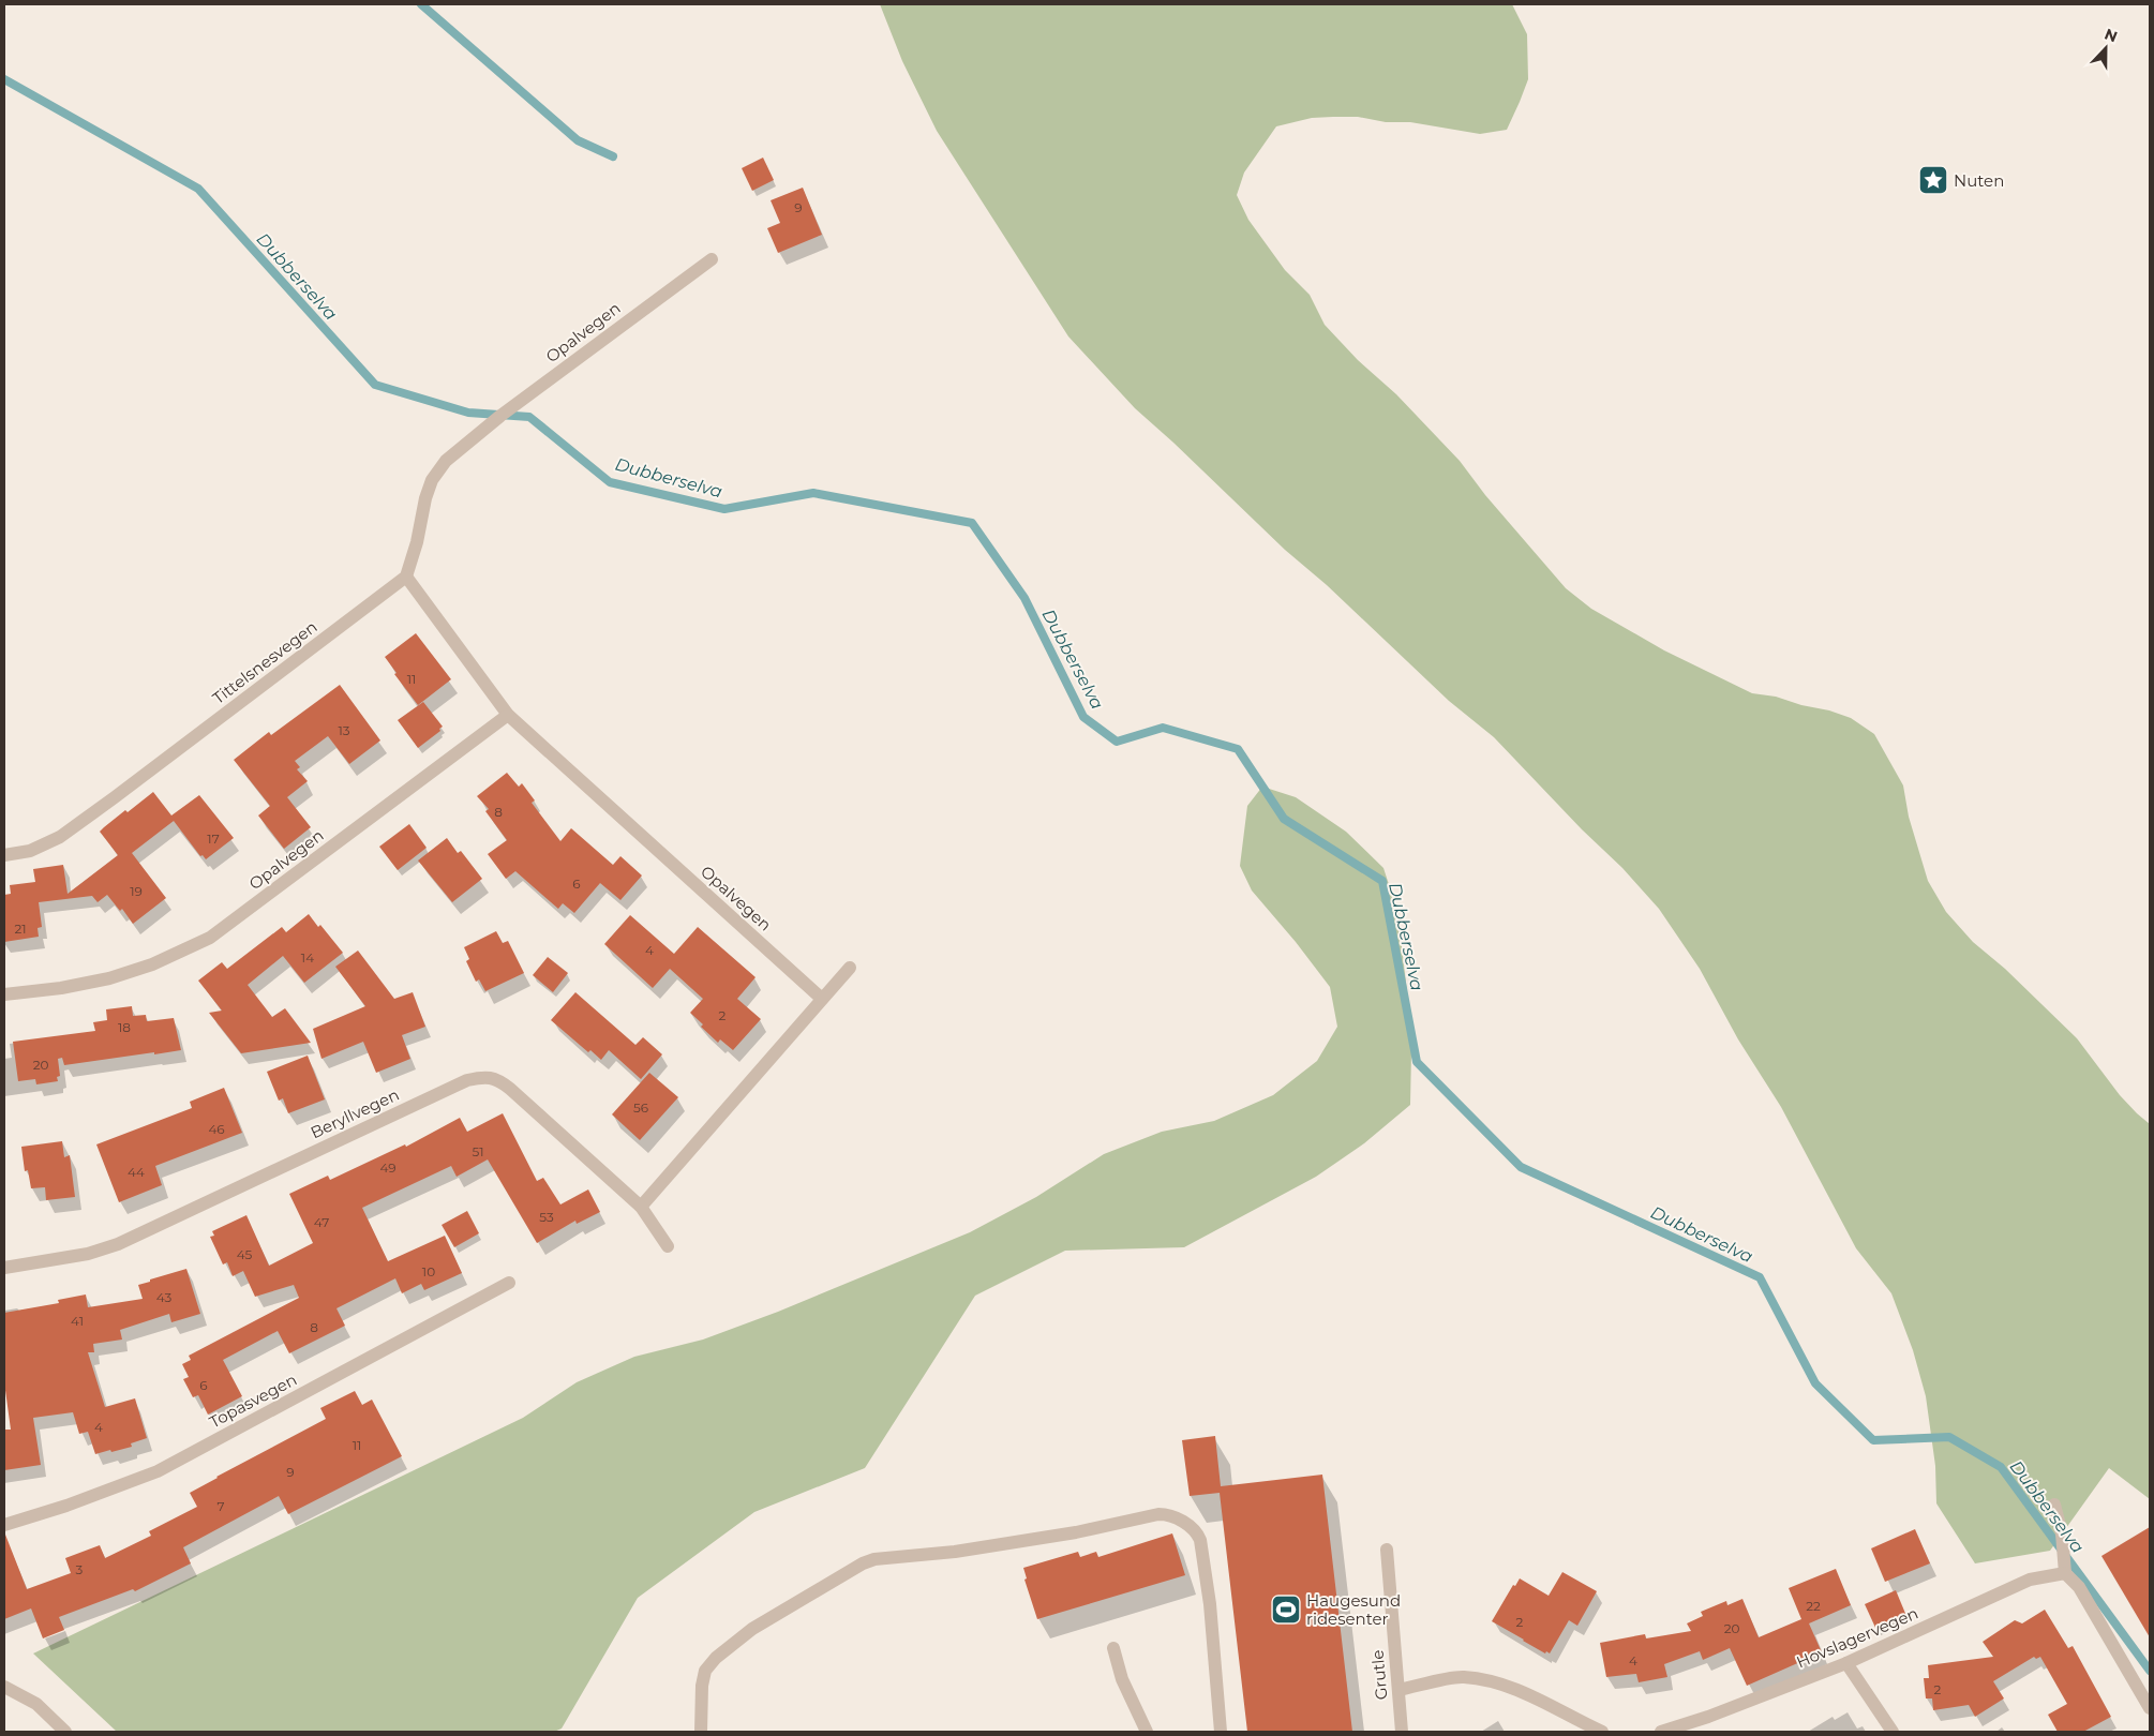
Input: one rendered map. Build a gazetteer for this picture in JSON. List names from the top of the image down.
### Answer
{
  "streets": {
    "street": [
      "Opalvegen",
      "Tittelsnesvegen",
      "Beryllvegen",
      "Topasvegen",
      "Hovslagervegen",
      "Grutle"
    ]
  },
  "crossings": [
    ["Opalvegen", "Tittelsnesvegen"]
  ],
  "water": ["Dubberselva"],
  "places": {
    "place": ["Nuten"],
    "sports": ["Haugesund ridesenter"]
  },
  "house_numbers": [
    "9",
    "11",
    "13",
    "8",
    "17",
    "6",
    "19",
    "21",
    "4",
    "14",
    "2",
    "18",
    "20",
    "56",
    "46",
    "51",
    "49",
    "44",
    "53",
    "47",
    "45",
    "10",
    "43",
    "41",
    "8",
    "6",
    "4",
    "11",
    "9",
    "7",
    "3",
    "22",
    "2",
    "20",
    "4",
    "2"
  ],
  "north": "top"
}
